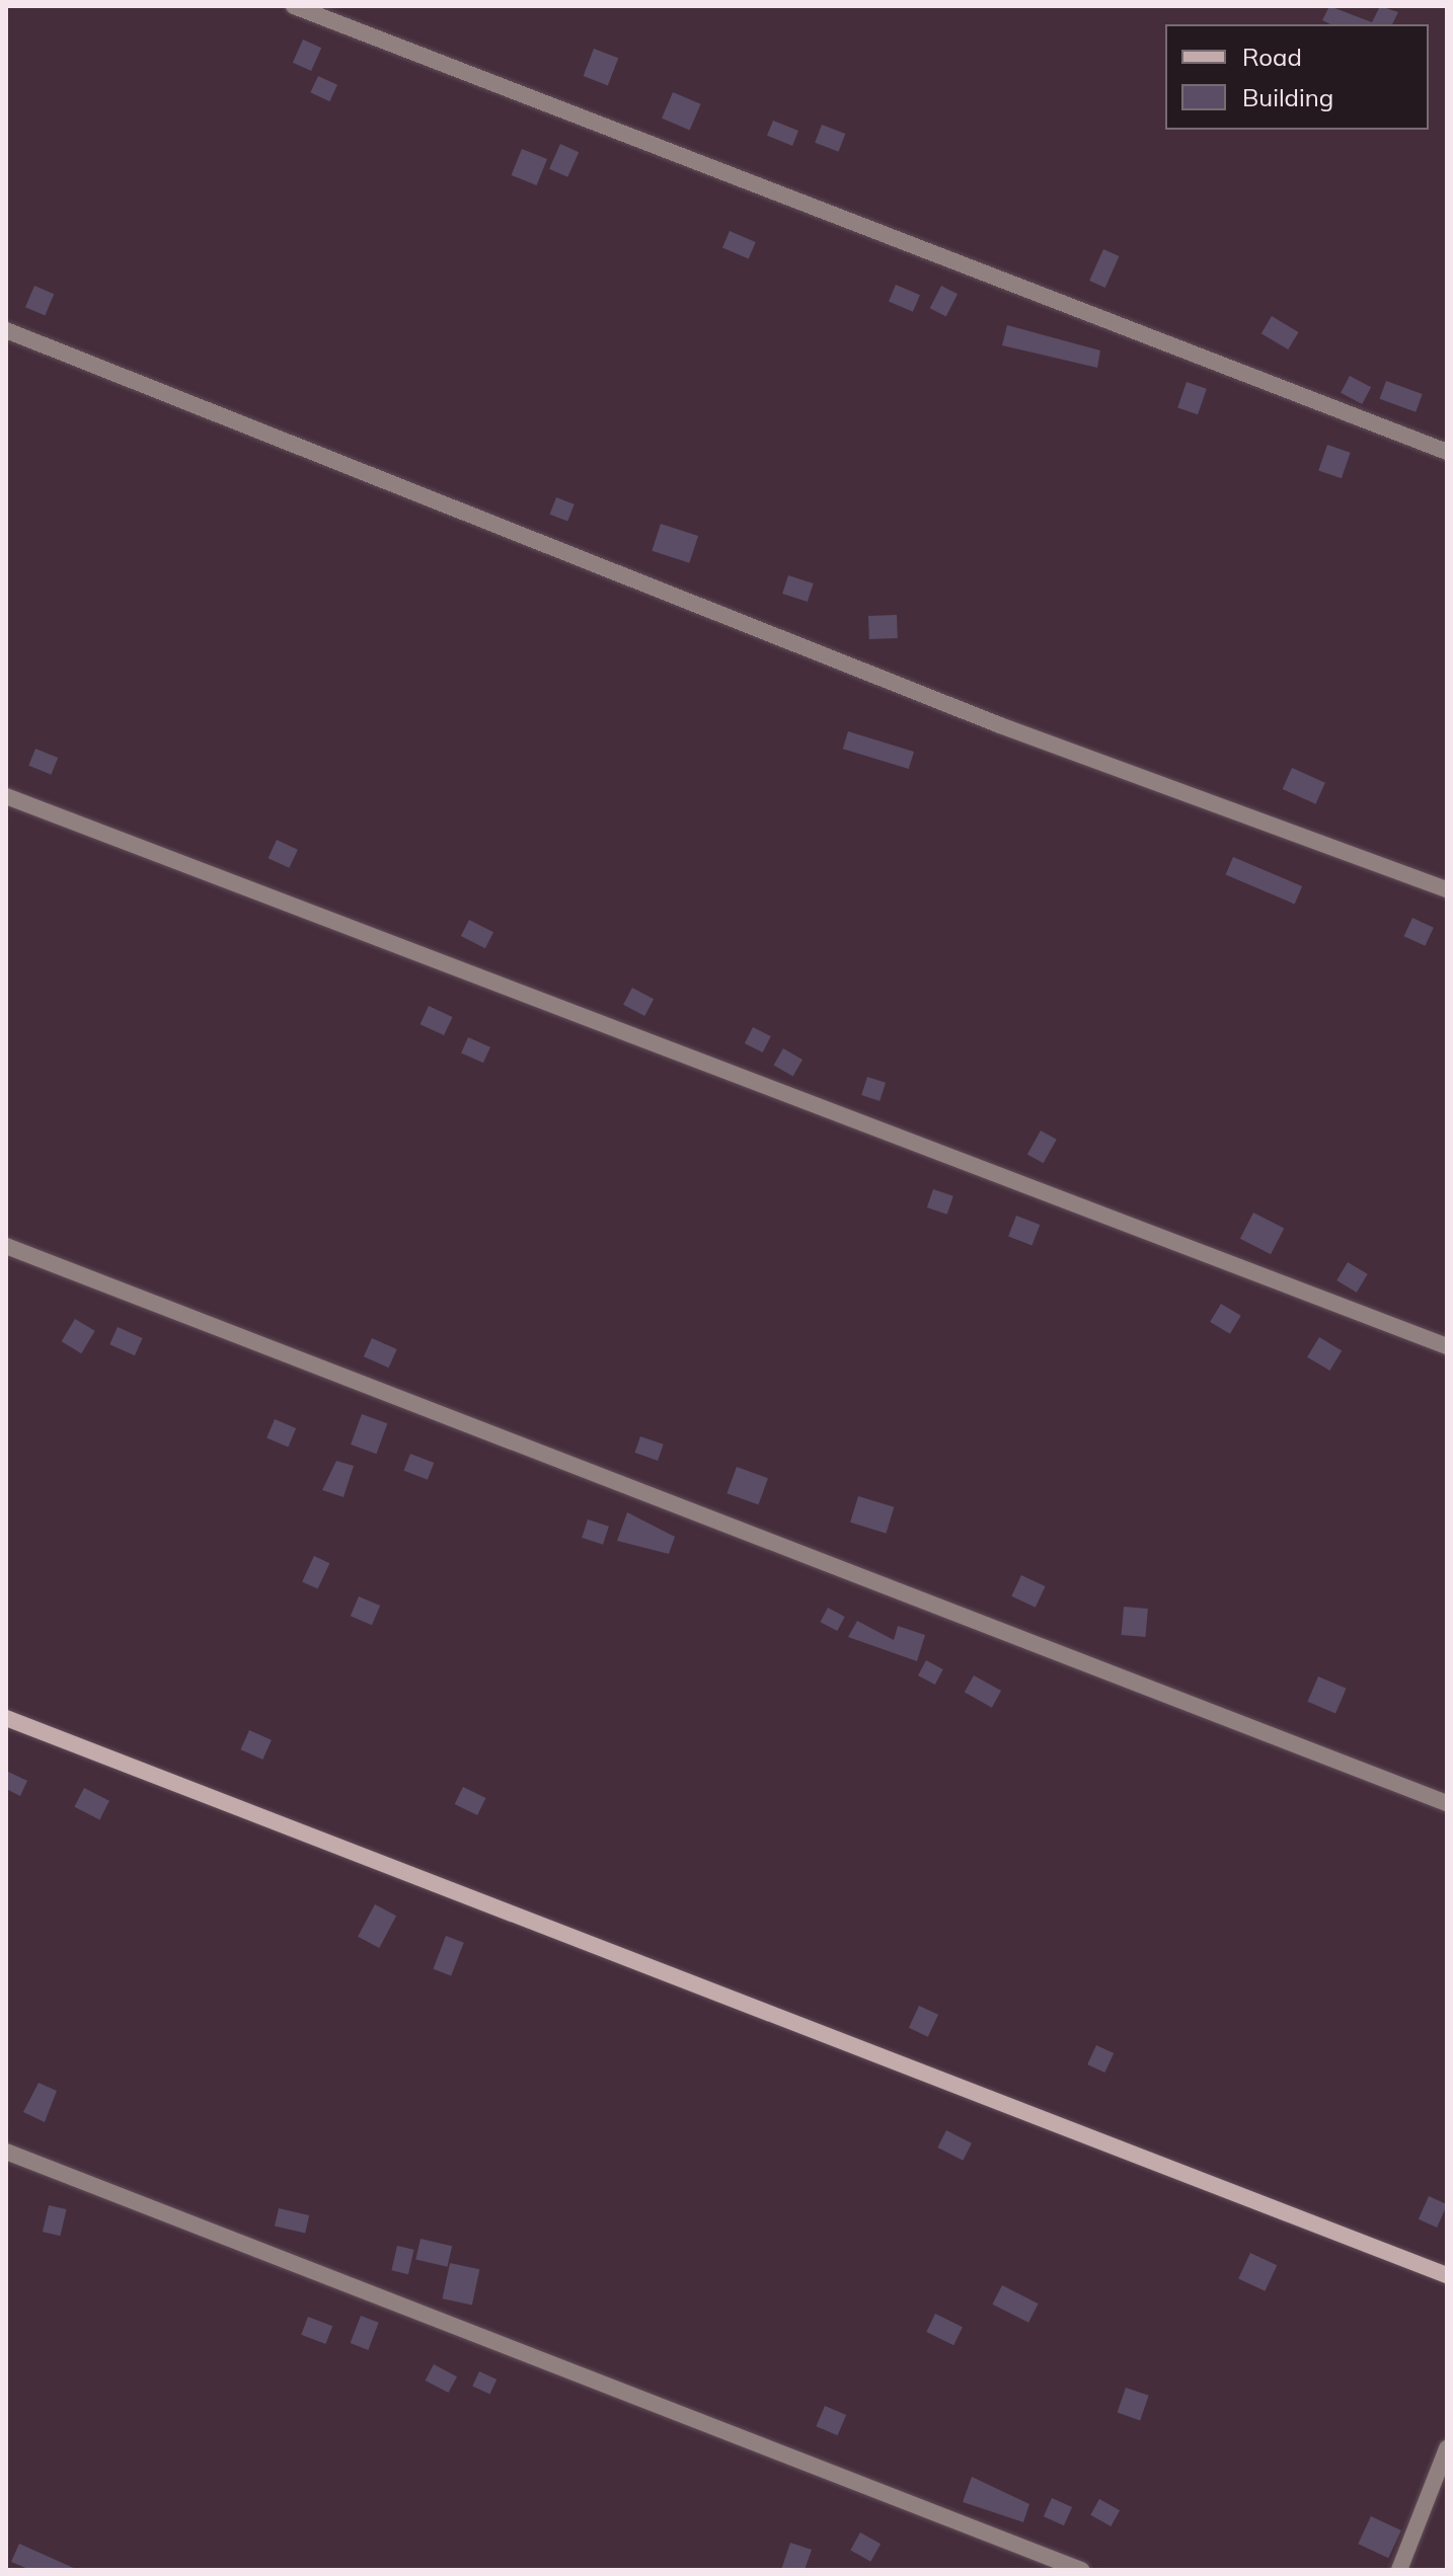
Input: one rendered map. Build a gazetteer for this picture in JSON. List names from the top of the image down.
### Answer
{
  "legend": ["Road", "Building"]
}
